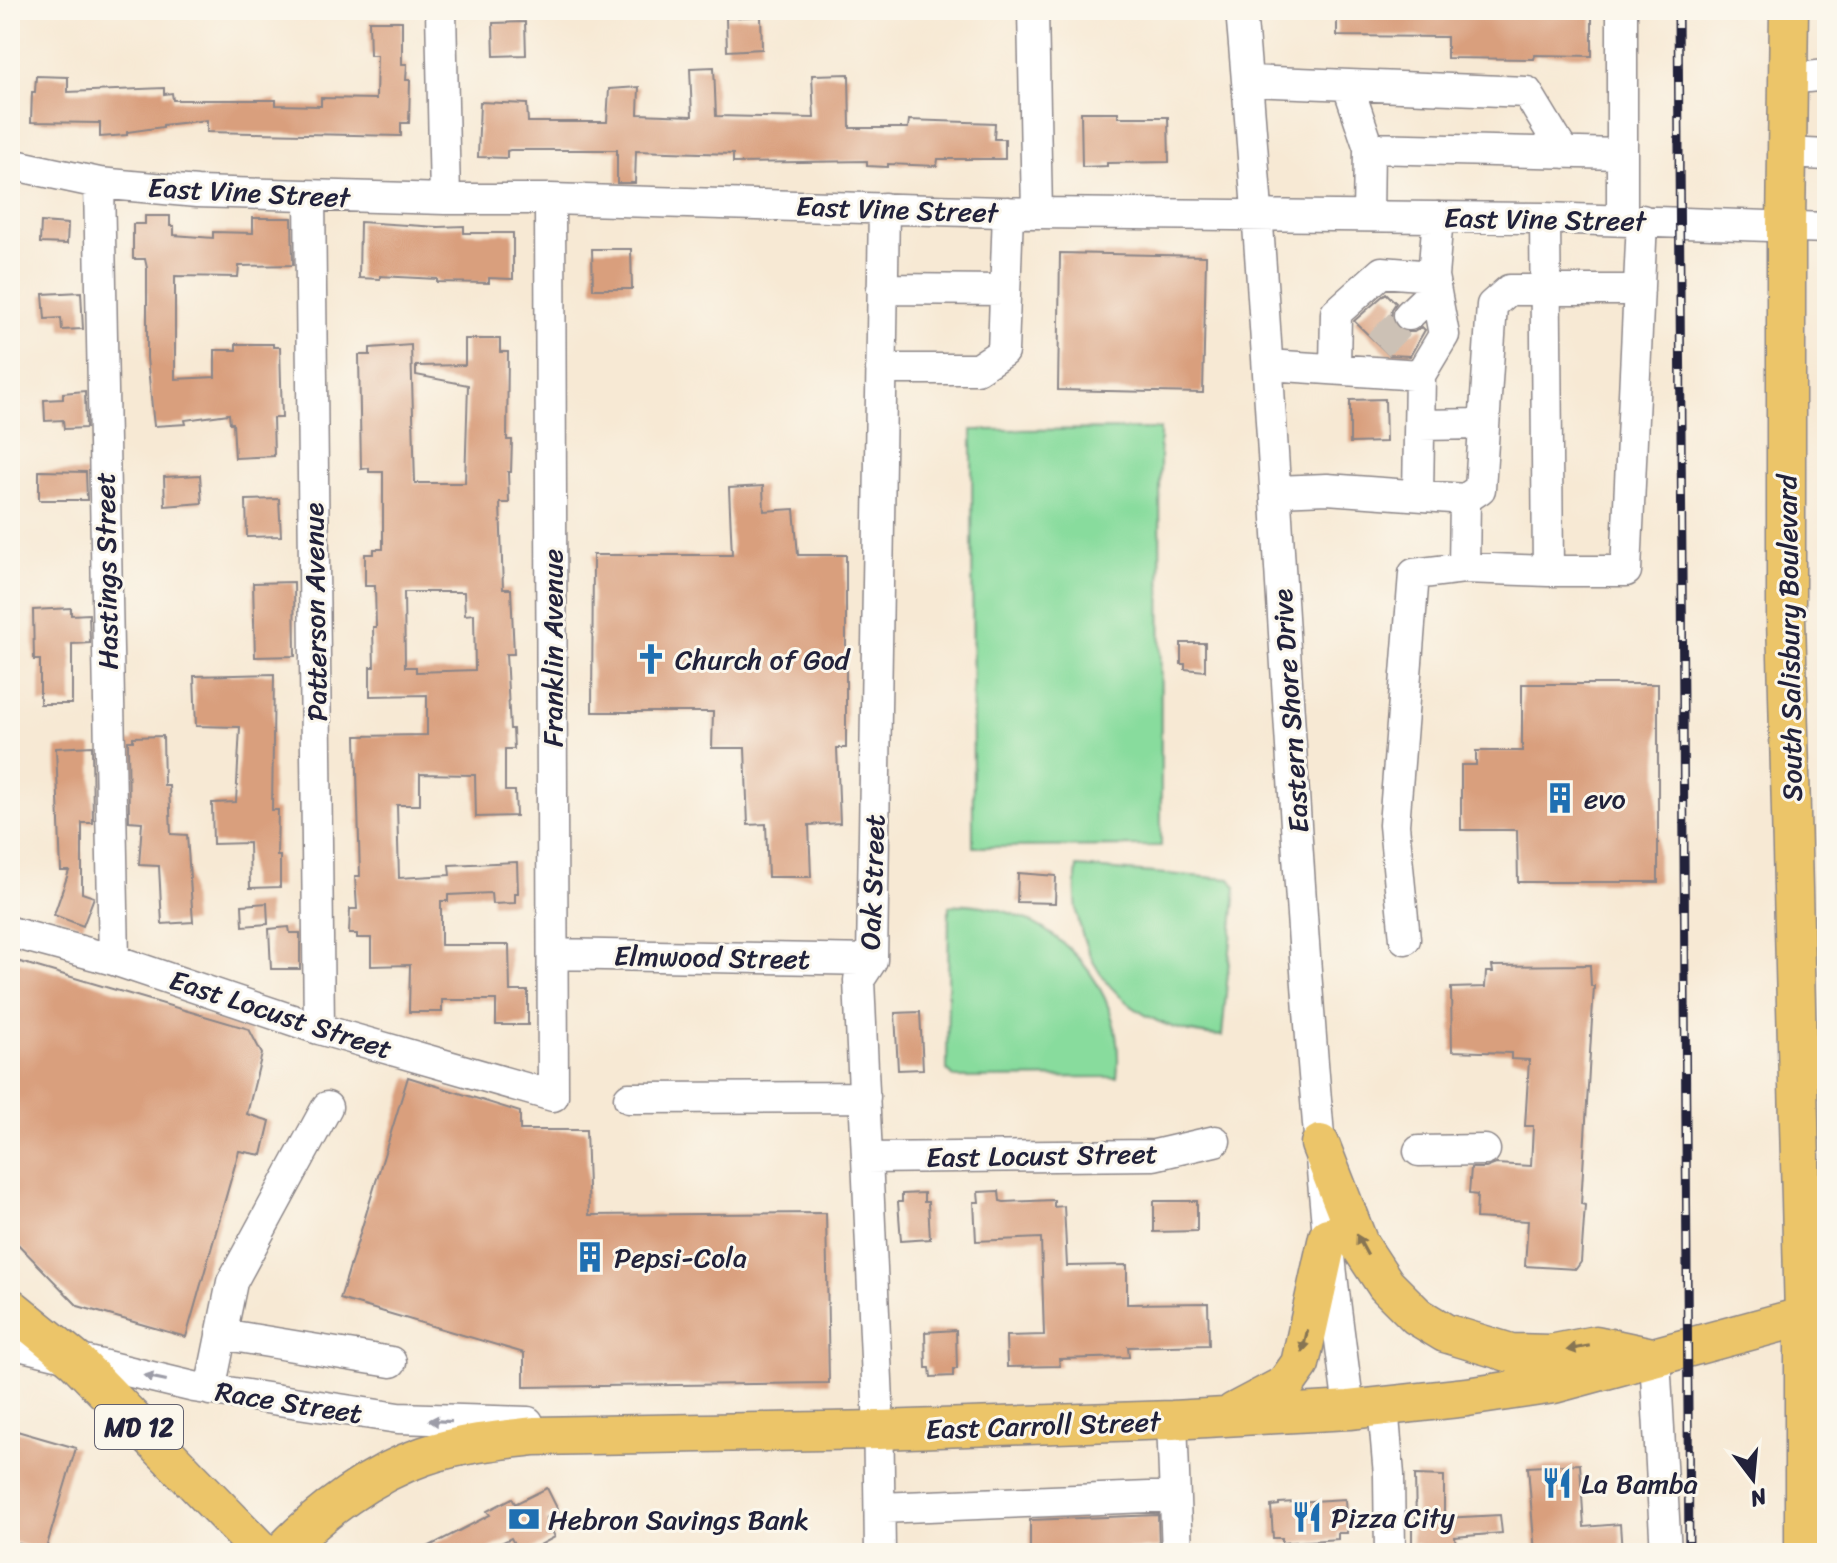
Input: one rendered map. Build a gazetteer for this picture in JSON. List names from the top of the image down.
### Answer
{
  "streets": {
    "main road": ["South Salisbury Boulevard", "East Carroll Street", "MD 12"],
    "street": [
      "East Vine Street",
      "Hastings Street",
      "Patterson Avenue",
      "Franklin Avenue",
      "Eastern Shore Drive",
      "Oak Street",
      "Elmwood Street",
      "East Locust Street",
      "Race Street"
    ]
  },
  "crossings": [
    ["East Vine Street", "Hastings Street"],
    ["East Vine Street", "Patterson Avenue"],
    ["East Vine Street", "South Salisbury Boulevard"],
    ["East Vine Street", "Franklin Avenue"],
    ["East Vine Street", "Eastern Shore Drive"],
    ["East Vine Street", "Oak Street"],
    ["Hastings Street", "East Locust Street"],
    ["Patterson Avenue", "East Locust Street"],
    ["South Salisbury Boulevard", "East Carroll Street"],
    ["Franklin Avenue", "Elmwood Street"],
    ["Franklin Avenue", "East Locust Street"],
    ["Eastern Shore Drive", "East Carroll Street"],
    ["Oak Street", "Elmwood Street"],
    ["Oak Street", "East Locust Street"],
    ["Oak Street", "East Carroll Street"],
    ["Race Street", "East Carroll Street"],
    ["Race Street", "MD 12"]
  ],
  "places": {
    "church": ["Church of God"],
    "building": ["evo", "Pepsi-Cola"],
    "restaurant": ["La Bamba", "Pizza City"],
    "bank": ["Hebron Savings Bank"]
  },
  "north": "bottom"
}
